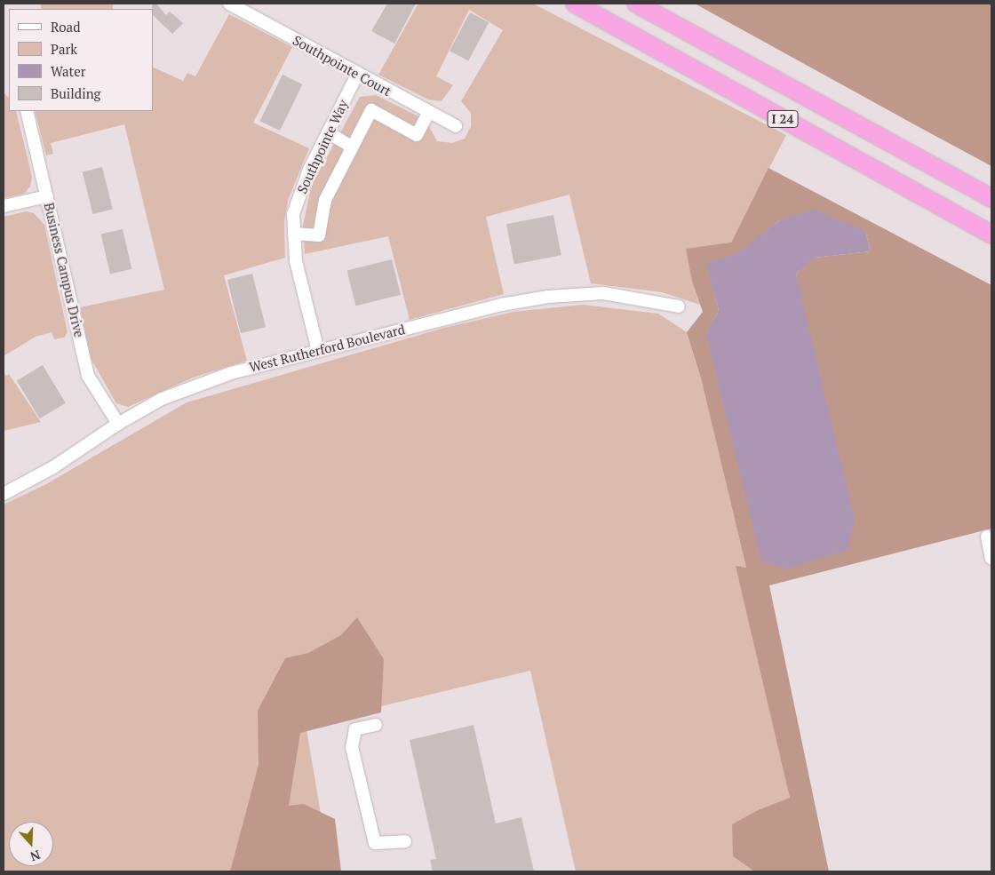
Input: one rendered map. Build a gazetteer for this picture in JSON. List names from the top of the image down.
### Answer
{
  "streets": {
    "highway": ["I 24"],
    "street": [
      "Southpointe Court",
      "Southpointe Way",
      "Business Campus Drive",
      "West Rutherford Boulevard"
    ]
  },
  "crossings": [
    ["Southpointe Court", "Southpointe Way"],
    ["Southpointe Way", "West Rutherford Boulevard"],
    ["Business Campus Drive", "West Rutherford Boulevard"]
  ],
  "legend": [
    "Road",
    "Park",
    "Water",
    "Building"
  ],
  "north": "bottom"
}
